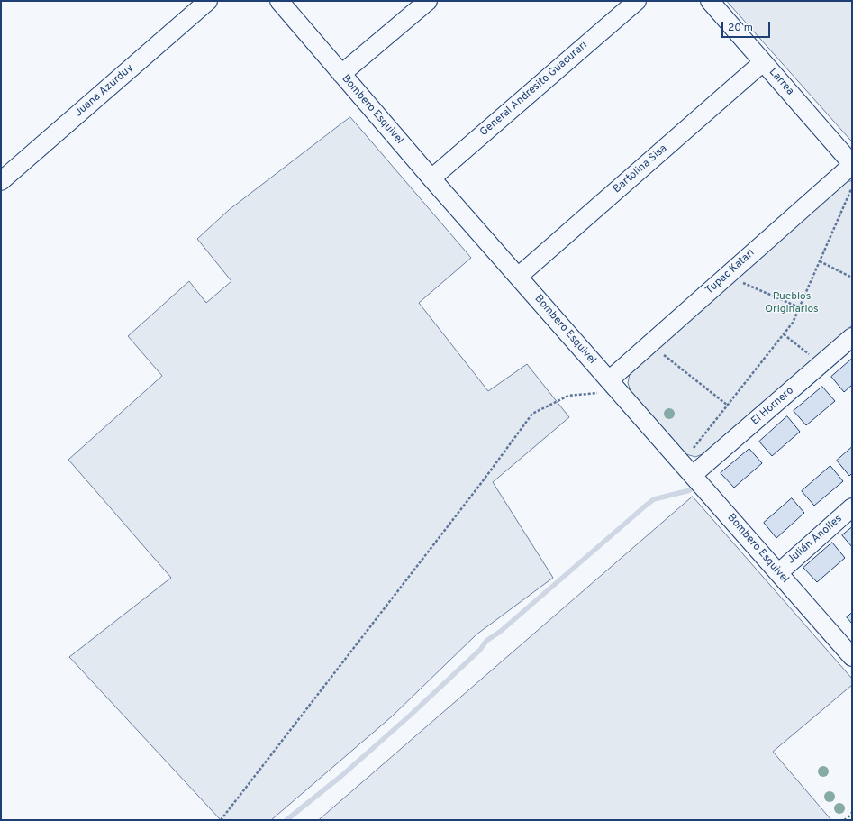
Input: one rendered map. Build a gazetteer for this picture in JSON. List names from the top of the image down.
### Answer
{
  "streets": {
    "street": [
      "Larrea",
      "General Andresito Guacurari",
      "Juana Azurduy",
      "Bombero Esquivel",
      "Bartolina Sisa",
      "Tupac Katari",
      "El Hornero",
      "Julián Anolles"
    ]
  },
  "crossings": [
    ["Larrea", "Bartolina Sisa"],
    ["Larrea", "Tupac Katari"],
    ["General Andresito Guacurari", "Bombero Esquivel"],
    ["Bombero Esquivel", "Bartolina Sisa"],
    ["Bombero Esquivel", "Tupac Katari"],
    ["Bombero Esquivel", "El Hornero"],
    ["Bombero Esquivel", "Julián Anolles"]
  ],
  "parks": ["Pueblos Originarios"],
  "scale_bar": "20 m"
}
